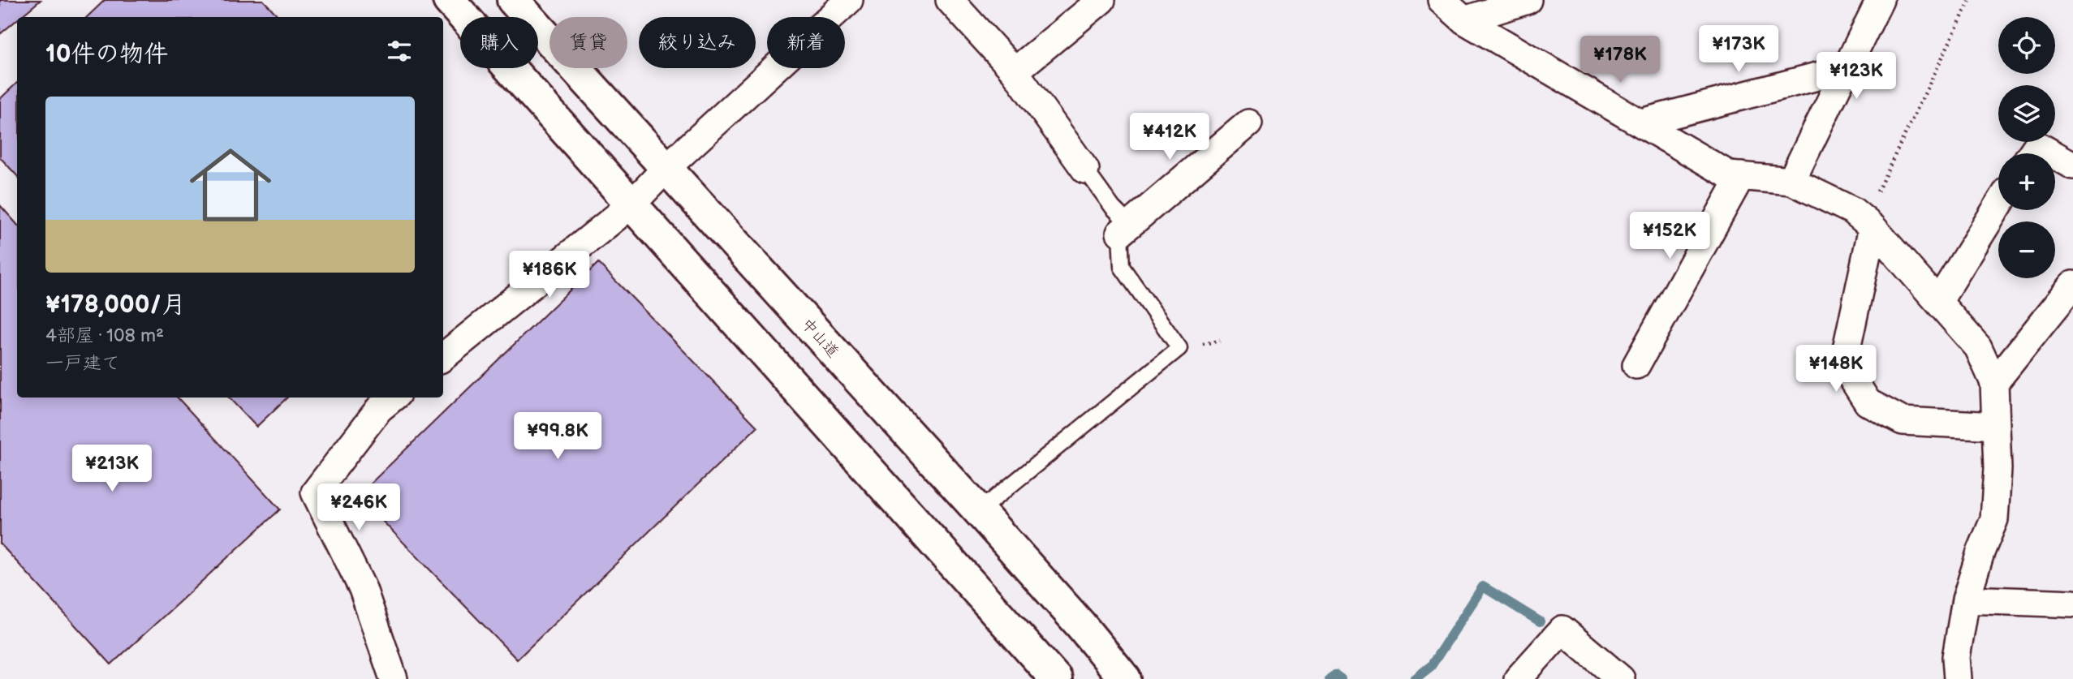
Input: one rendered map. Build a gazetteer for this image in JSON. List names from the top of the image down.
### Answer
{
  "streets": {
    "highway": ["中山道"]
  },
  "page": {
    "map_buttons": ["+", "−"],
    "chip": [
      "購入",
      "賃貸",
      "絞り込み",
      "新着"
    ],
    "heading": "10件の物件",
    "price": [
      "¥173K",
      "¥178K",
      "¥123K",
      "¥412K",
      "¥152K",
      "¥186K",
      "¥148K",
      "¥99.8K",
      "¥213K",
      "¥246K"
    ],
    "list": [
      {
        "name": "¥178,000/月",
        "note": "4部屋 · 108 m² · 一戸建て"
      }
    ]
  }
}
